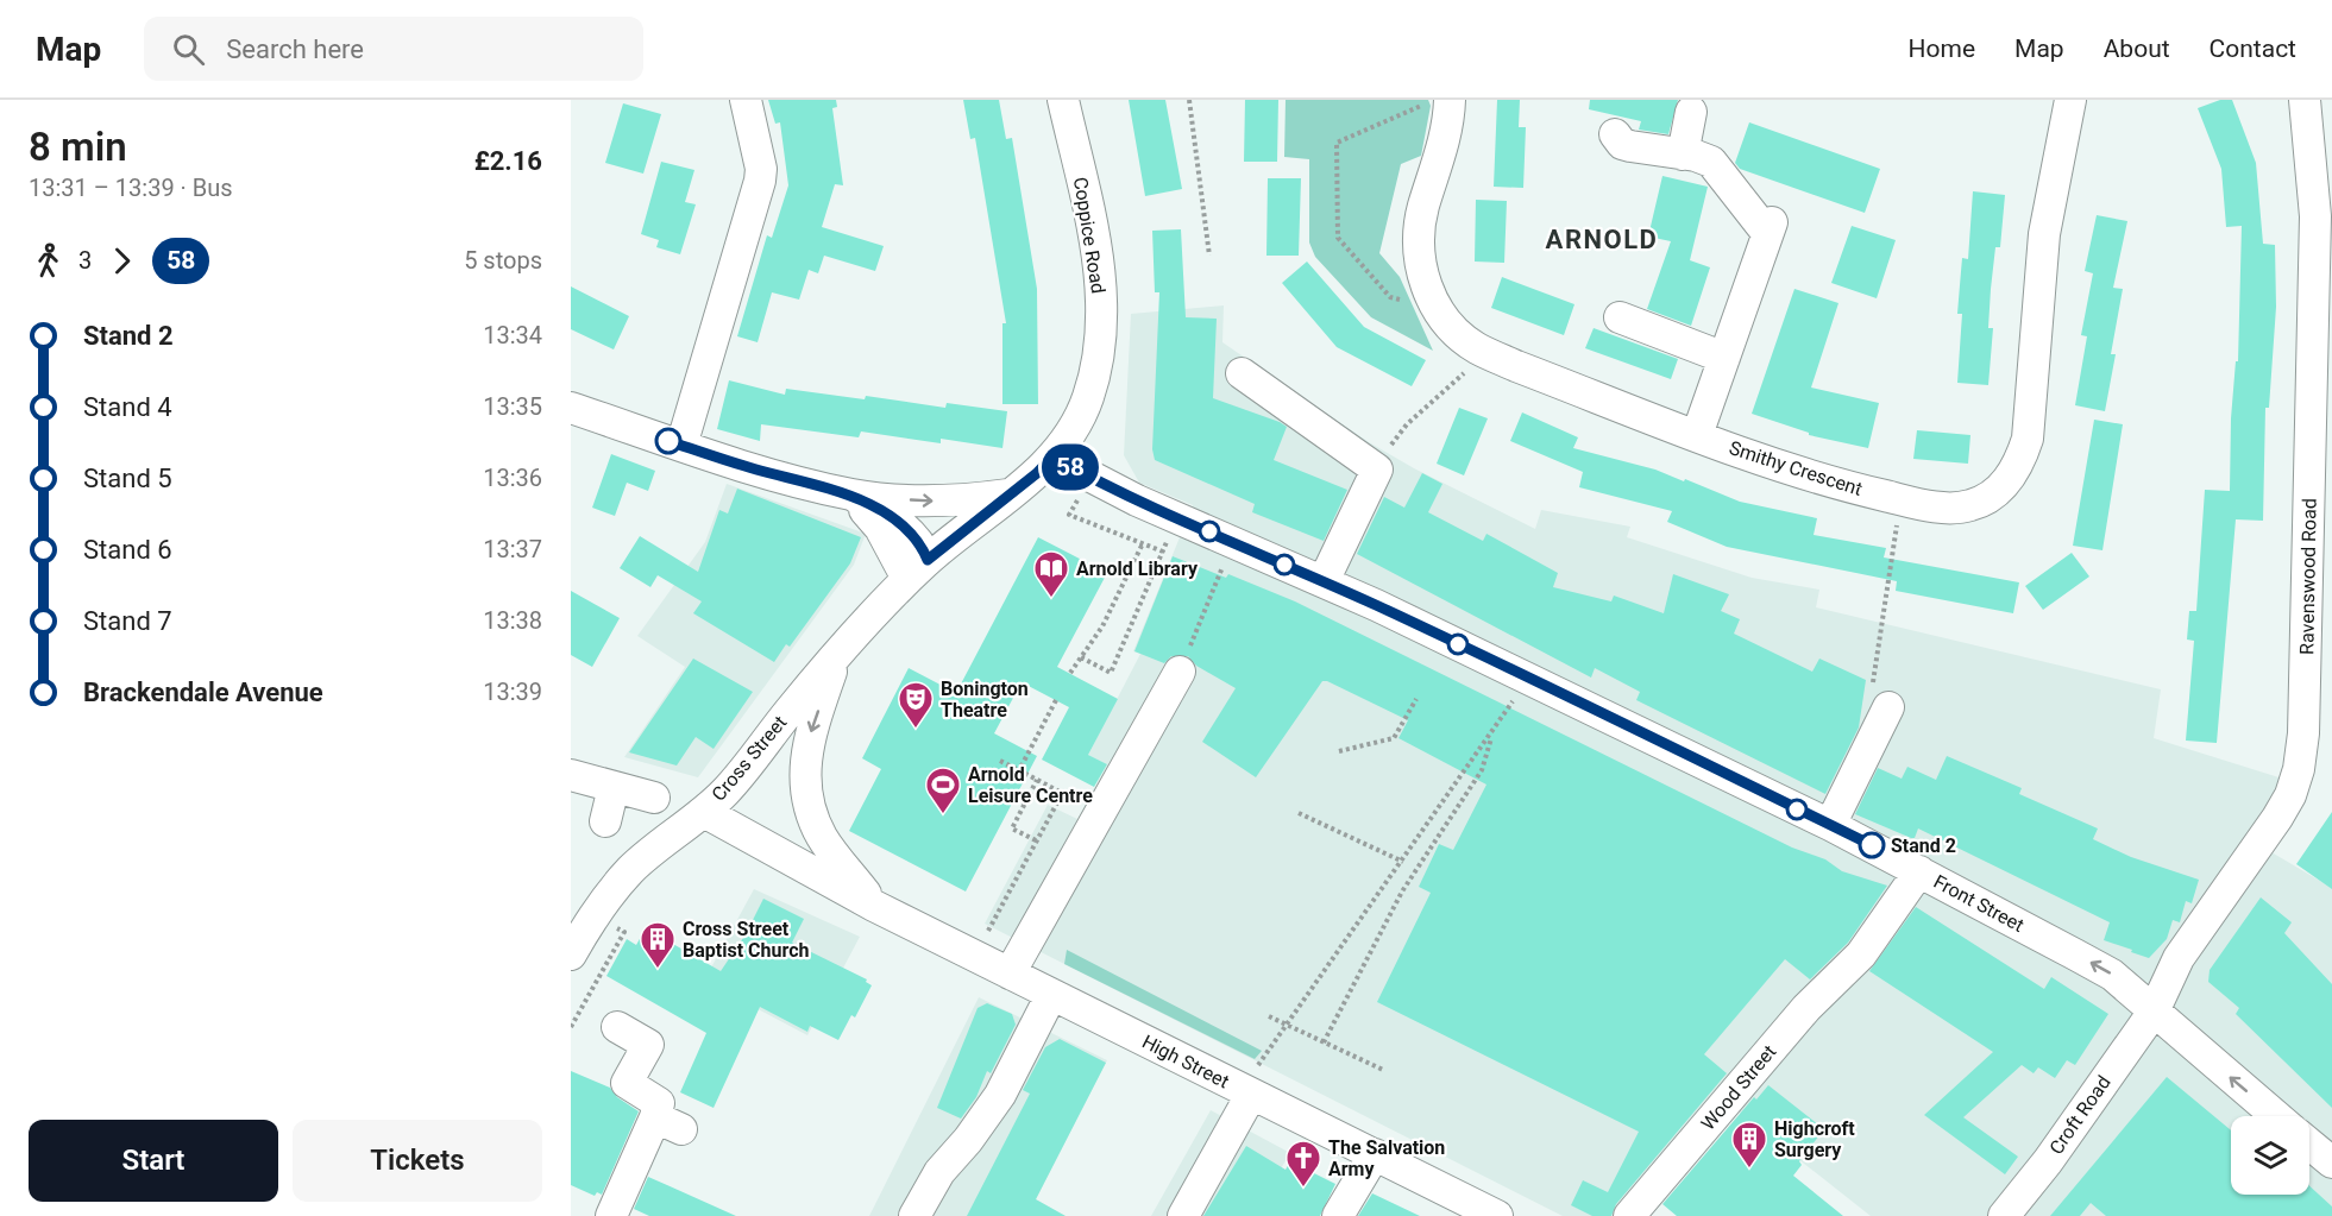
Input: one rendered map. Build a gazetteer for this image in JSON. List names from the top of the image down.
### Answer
{
  "streets": {
    "street": [
      "Coppice Road",
      "Smithy Crescent",
      "Ravenswood Road",
      "Cross Street",
      "Front Street",
      "High Street",
      "Wood Street",
      "Croft Road"
    ]
  },
  "crossings": [
    ["Coppice Road", "Cross Street"],
    ["Coppice Road", "Front Street"],
    ["Ravenswood Road", "Front Street"],
    ["Ravenswood Road", "Croft Road"],
    ["Cross Street", "High Street"],
    ["Front Street", "Wood Street"],
    ["Front Street", "Croft Road"]
  ],
  "districts": ["ARNOLD"],
  "places": {
    "library": ["Arnold Library"],
    "theatre": ["Bonington Theatre"],
    "sports": ["Arnold Leisure Centre"],
    "other": ["Stand 2"],
    "building": ["Cross Street Baptist Church", "Highcroft Surgery"],
    "church": ["The Salvation Army"]
  },
  "lines": ["bus line 58"],
  "page": {
    "header": "Map",
    "search": "Search here",
    "nav": [
      "Home",
      "Map",
      "About",
      "Contact"
    ],
    "heading": ["8 min", "13:31 – 13:39 · Bus", "£2.16"],
    "on_map": "58",
    "legs": ["3", "58", "5 stops"],
    "list": [
      {
        "name": "Stand 2",
        "value": "13:34"
      },
      {
        "name": "Stand 4",
        "value": "13:35"
      },
      {
        "name": "Stand 5",
        "value": "13:36"
      },
      {
        "name": "Stand 6",
        "value": "13:37"
      },
      {
        "name": "Stand 7",
        "value": "13:38"
      },
      {
        "name": "Brackendale Avenue",
        "value": "13:39"
      }
    ],
    "buttons": ["Start", "Tickets"]
  }
}
